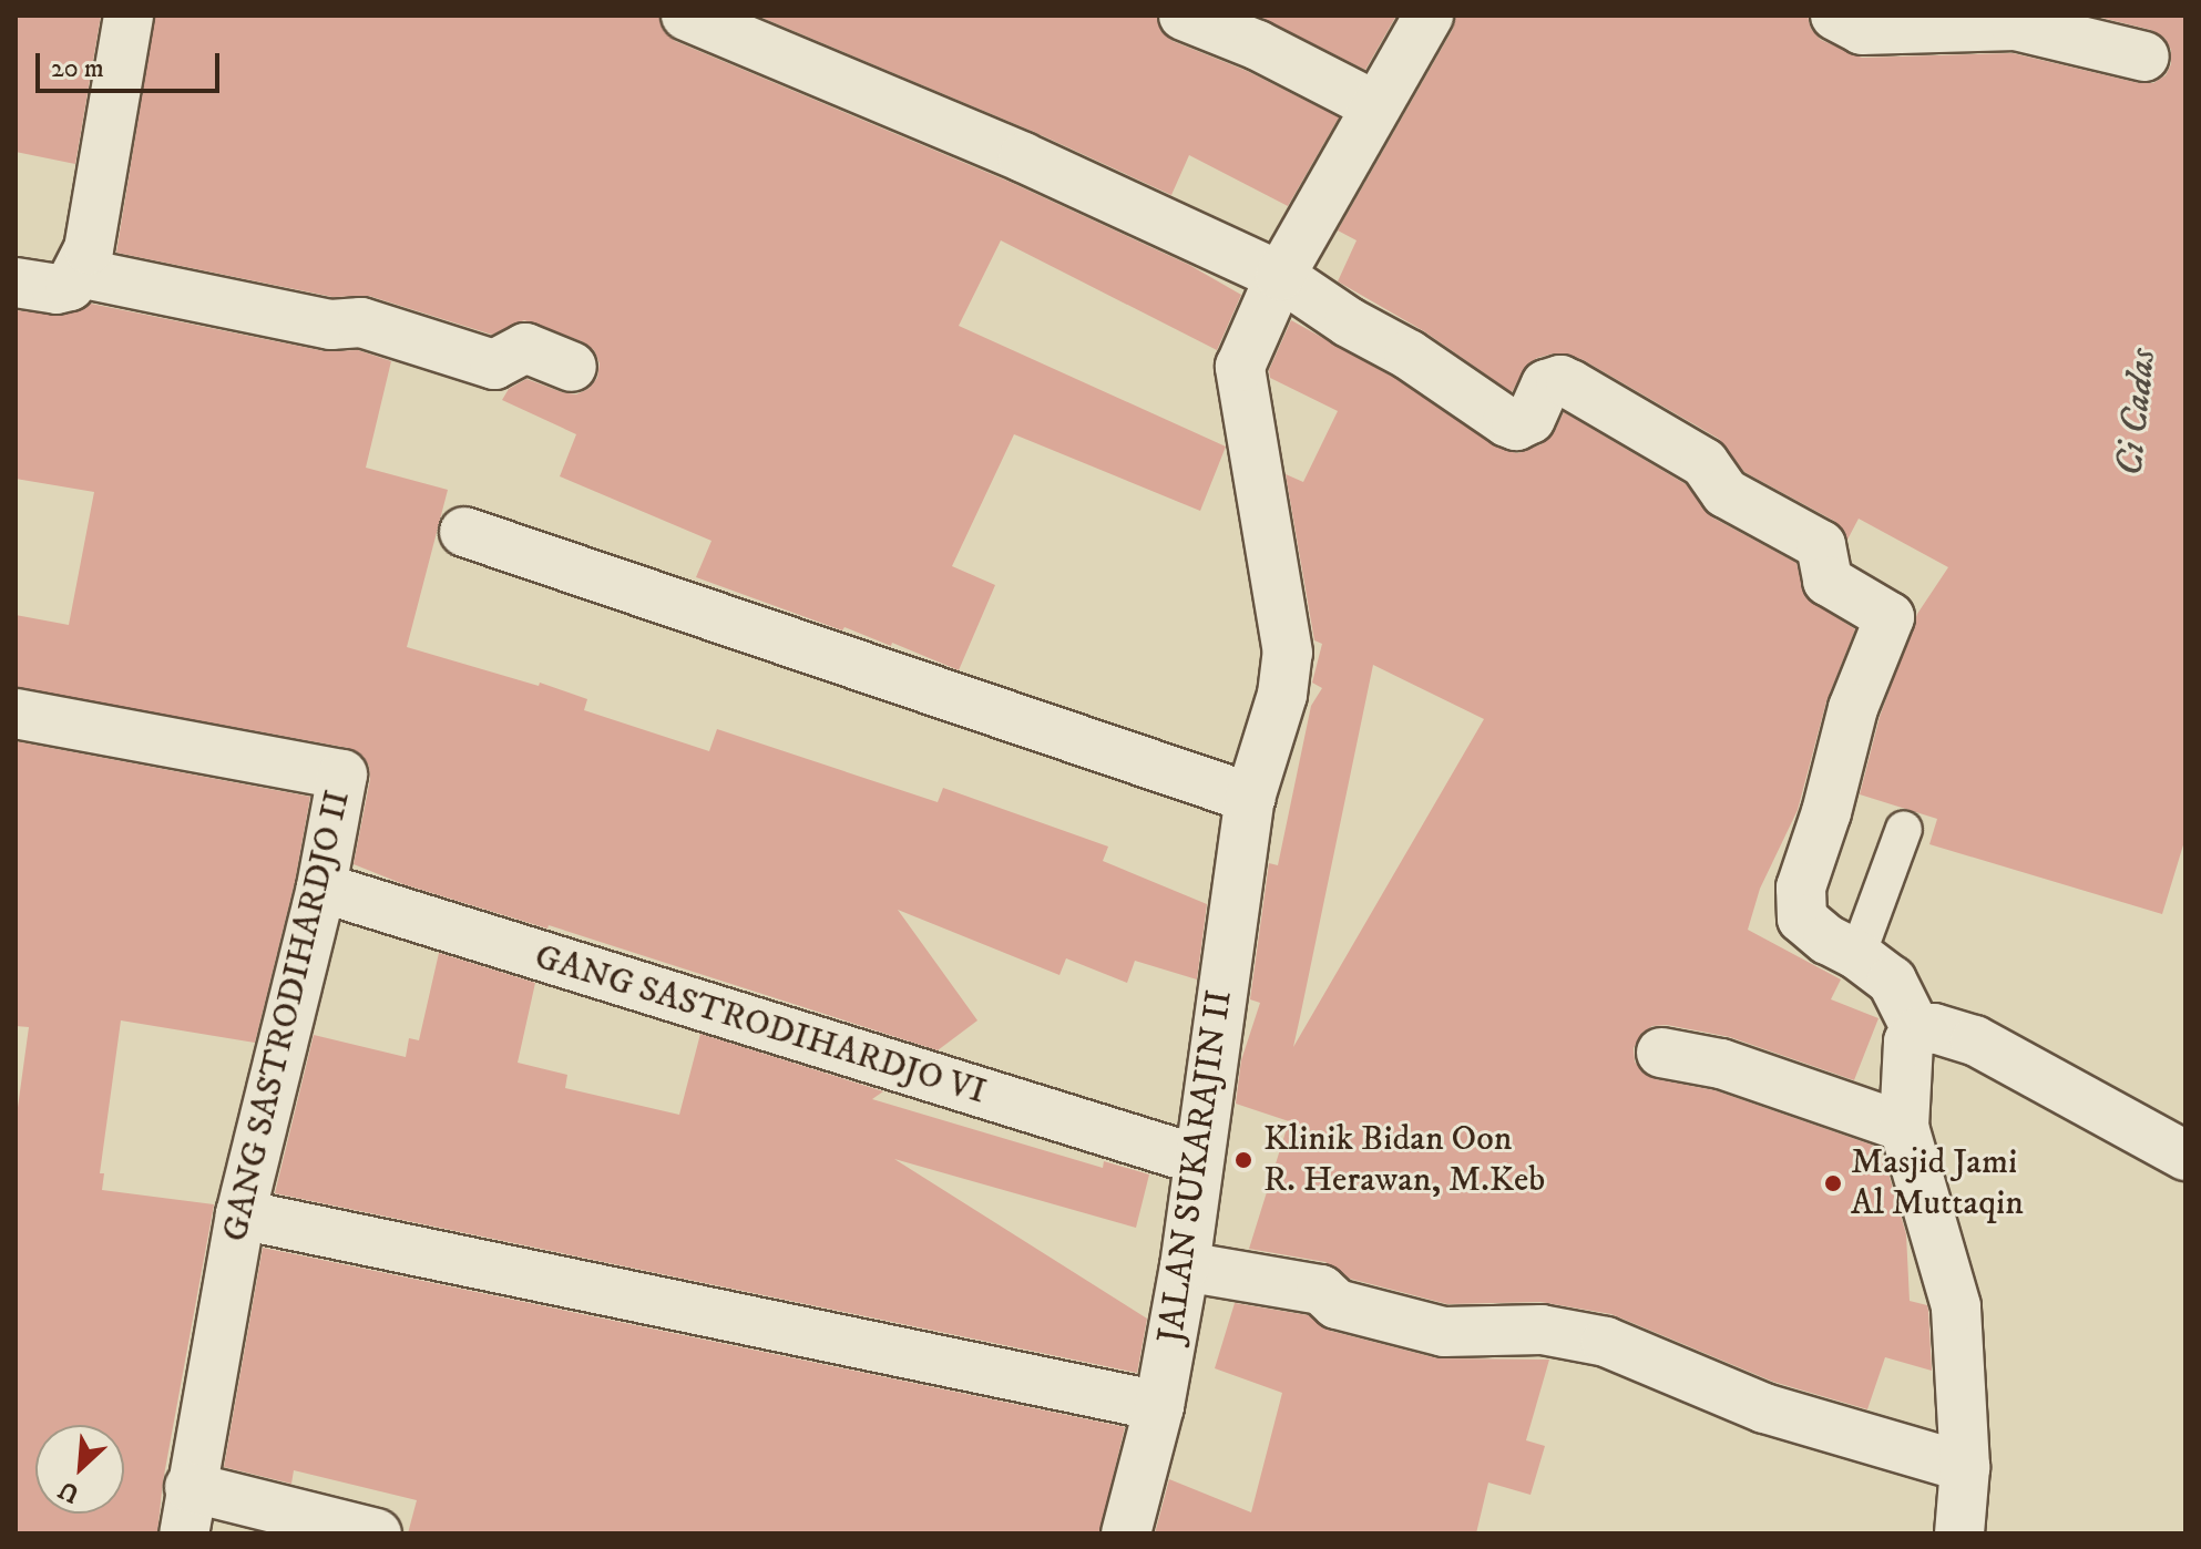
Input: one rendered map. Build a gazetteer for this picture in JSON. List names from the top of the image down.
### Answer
{
  "streets": {
    "street": ["GANG SASTRODIHARDJO II", "GANG SASTRODIHARDJO VI", "JALAN SUKARAJIN II"]
  },
  "crossings": [
    ["GANG SASTRODIHARDJO II", "GANG SASTRODIHARDJO VI"],
    ["GANG SASTRODIHARDJO VI", "JALAN SUKARAJIN II"]
  ],
  "water": ["Ci Cadas"],
  "places": ["Klinik Bidan Oon R. Herawan, M.Keb", "Masjid Jami Al Muttaqin"],
  "scale_bar": "20 m",
  "north": "bottom left"
}
